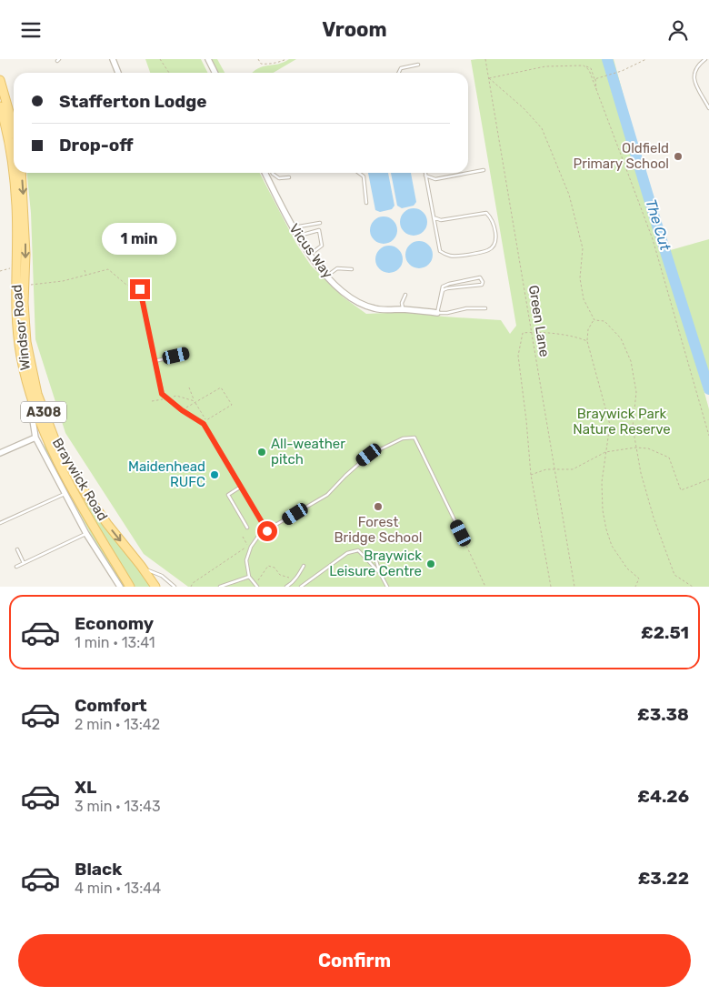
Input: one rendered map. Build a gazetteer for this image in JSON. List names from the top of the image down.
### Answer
{
  "streets": {
    "main road": ["Windsor Road", "A308", "Braywick Road"],
    "street": ["Vicus Way"],
    "path": ["Green Lane"]
  },
  "crossings": [
    ["Windsor Road", "Braywick Road"]
  ],
  "one_way": ["Braywick Road"],
  "water": ["The Cut"],
  "parks": ["Braywick Park Nature Reserve"],
  "places": [
    "Oldfield Primary School",
    "All-weather pitch",
    "Maidenhead RUFC",
    "Forest Bridge School",
    "Braywick Leisure Centre"
  ],
  "page": {
    "header": "Vroom",
    "banner": ["Stafferton Lodge", "Drop-off"],
    "bubble": "1 min",
    "list": [
      {
        "name": "Economy",
        "note": "1 min · 13:41",
        "value": "£2.51"
      },
      {
        "name": "Comfort",
        "note": "2 min · 13:42",
        "value": "£3.38"
      },
      {
        "name": "XL",
        "note": "3 min · 13:43",
        "value": "£4.26"
      },
      {
        "name": "Black",
        "note": "4 min · 13:44",
        "value": "£3.22"
      }
    ],
    "buttons": "Confirm"
  }
}
